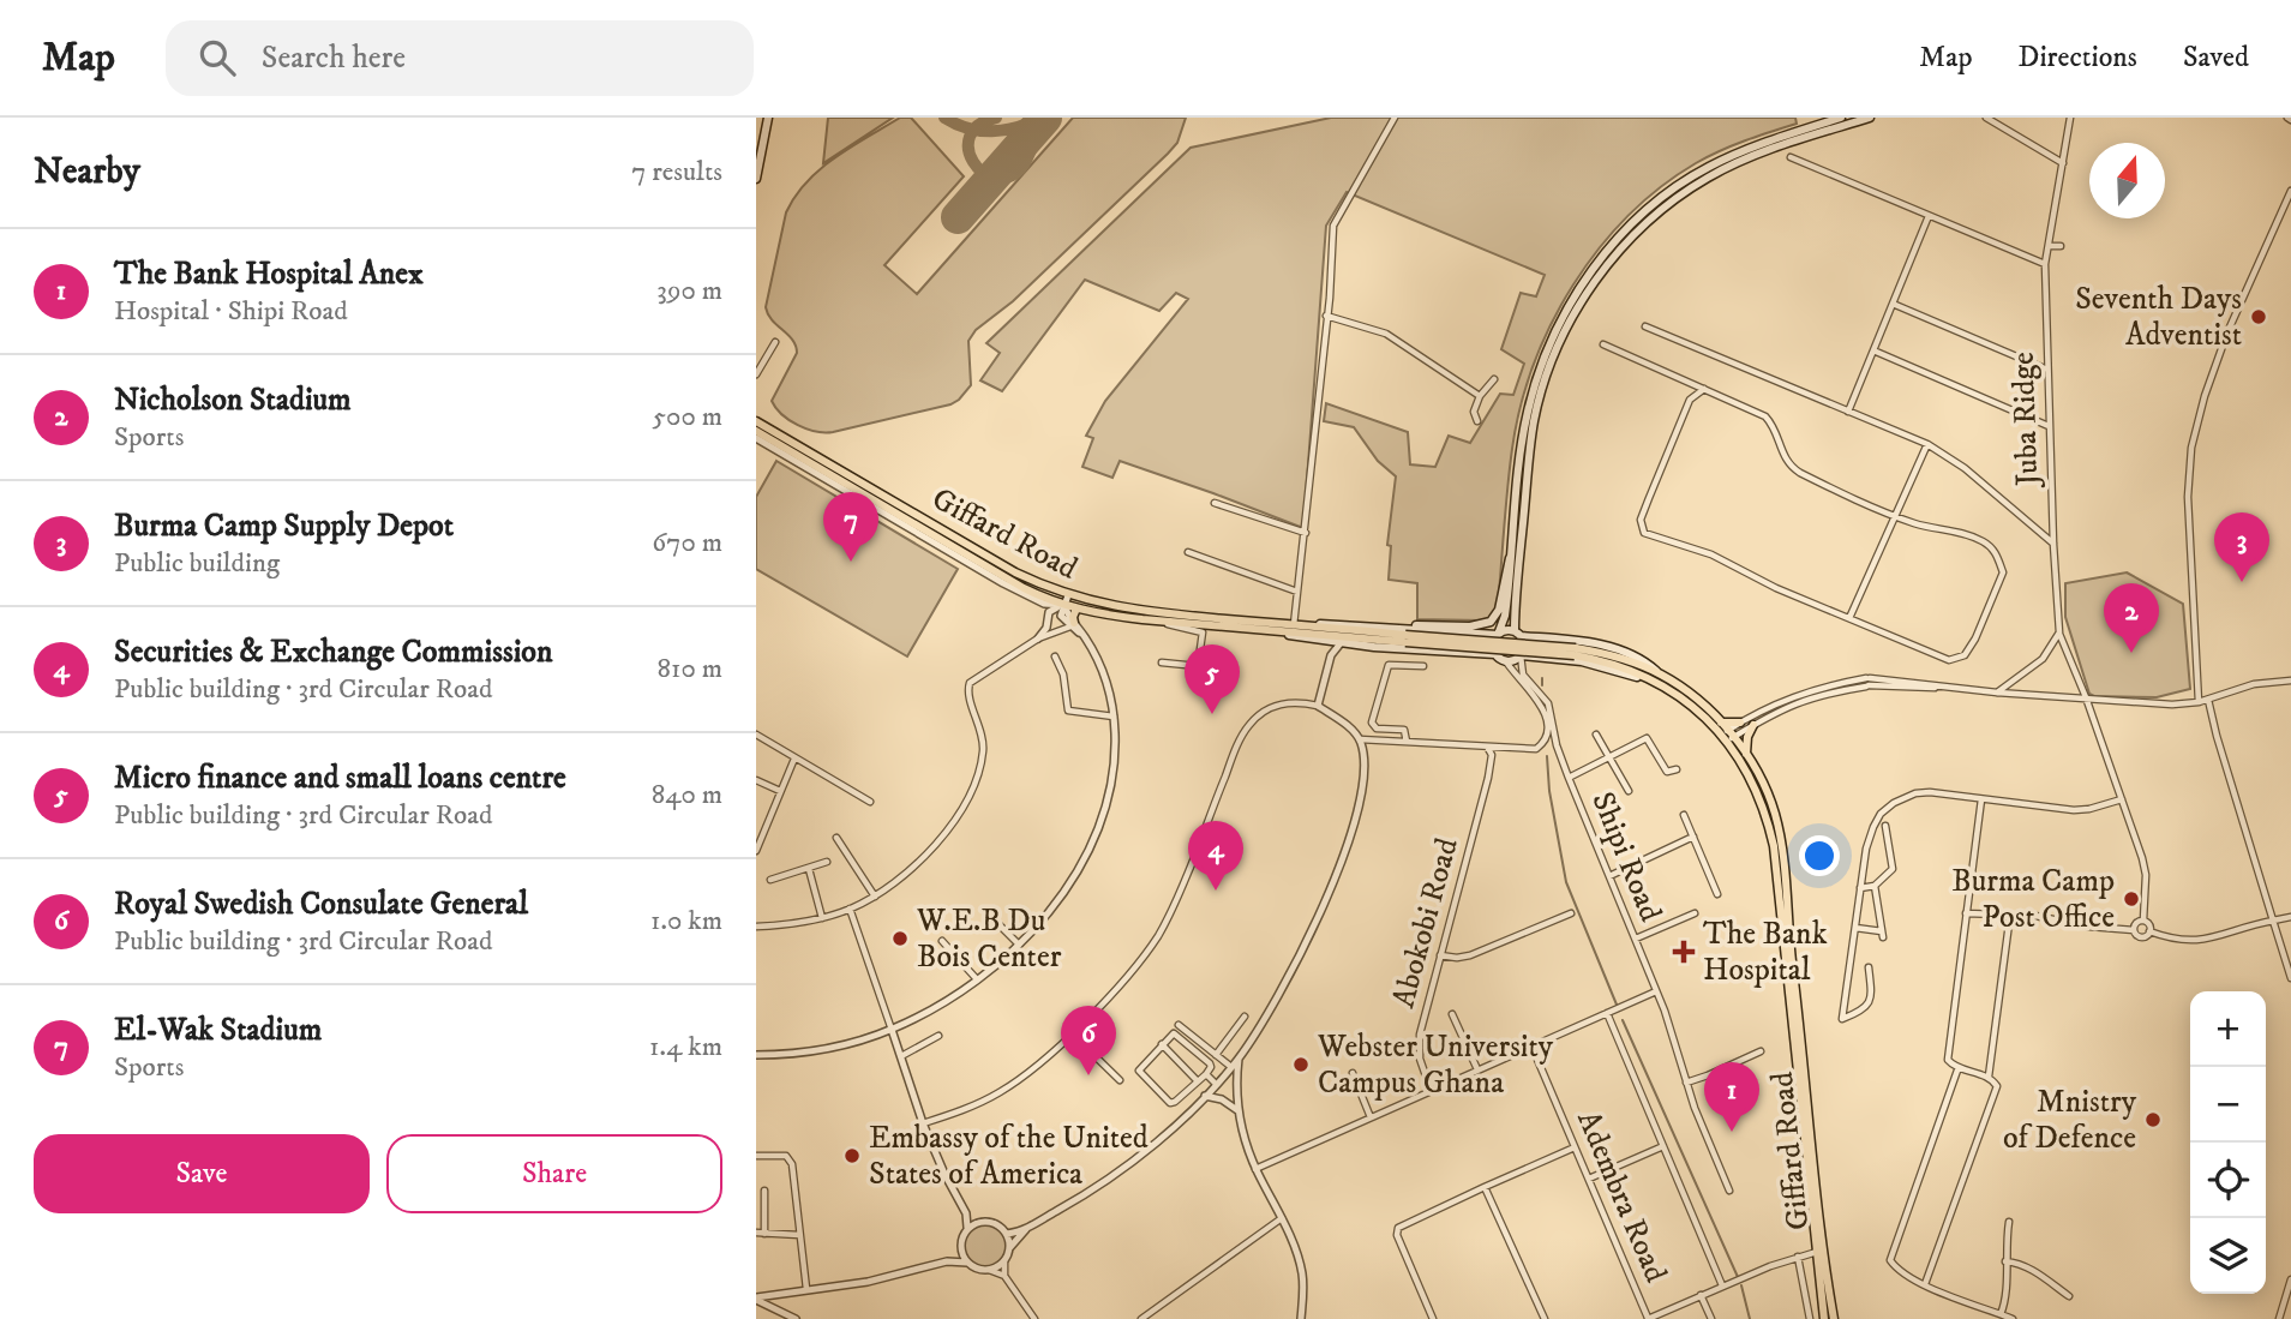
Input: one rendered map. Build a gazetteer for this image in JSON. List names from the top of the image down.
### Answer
{
  "streets": {
    "main road": ["Giffard Road"],
    "street": [
      "Juba Ridge",
      "Shipi Road",
      "Abokobi Road",
      "Adembra Road"
    ]
  },
  "crossings": [
    ["Giffard Road", "Shipi Road"]
  ],
  "places": {
    "other": [
      "Seventh Days Adventist",
      "Burma Camp Post Office",
      "W.E.B Du Bois Center",
      "Webster University Campus Ghana",
      "Mnistry of Defence",
      "Embassy of the United States of America"
    ],
    "health": ["The Bank Hospital"]
  },
  "north": "top",
  "page": {
    "header": "Map",
    "search": "Search here",
    "nav": ["Map", "Directions", "Saved"],
    "heading": ["Nearby", "7 results"],
    "list": [
      {
        "mark": "1",
        "name": "The Bank Hospital Anex",
        "note": "Hospital · Shipi Road",
        "value": "390 m"
      },
      {
        "mark": "2",
        "name": "Nicholson Stadium",
        "note": "Sports",
        "value": "500 m"
      },
      {
        "mark": "3",
        "name": "Burma Camp Supply Depot",
        "note": "Public building",
        "value": "670 m"
      },
      {
        "mark": "4",
        "name": "Securities & Exchange Commission",
        "note": "Public building · 3rd Circular Road",
        "value": "810 m"
      },
      {
        "mark": "5",
        "name": "Micro finance and small loans centre",
        "note": "Public building · 3rd Circular Road",
        "value": "840 m"
      },
      {
        "mark": "6",
        "name": "Royal Swedish Consulate General",
        "note": "Public building · 3rd Circular Road",
        "value": "1.0 km"
      },
      {
        "mark": "7",
        "name": "El-Wak Stadium",
        "note": "Sports",
        "value": "1.4 km"
      }
    ],
    "pins": [
      "7",
      "3",
      "2",
      "5",
      "4",
      "6",
      "1"
    ],
    "map_buttons": ["+", "−"],
    "buttons": ["Save", "Share"]
  }
}
